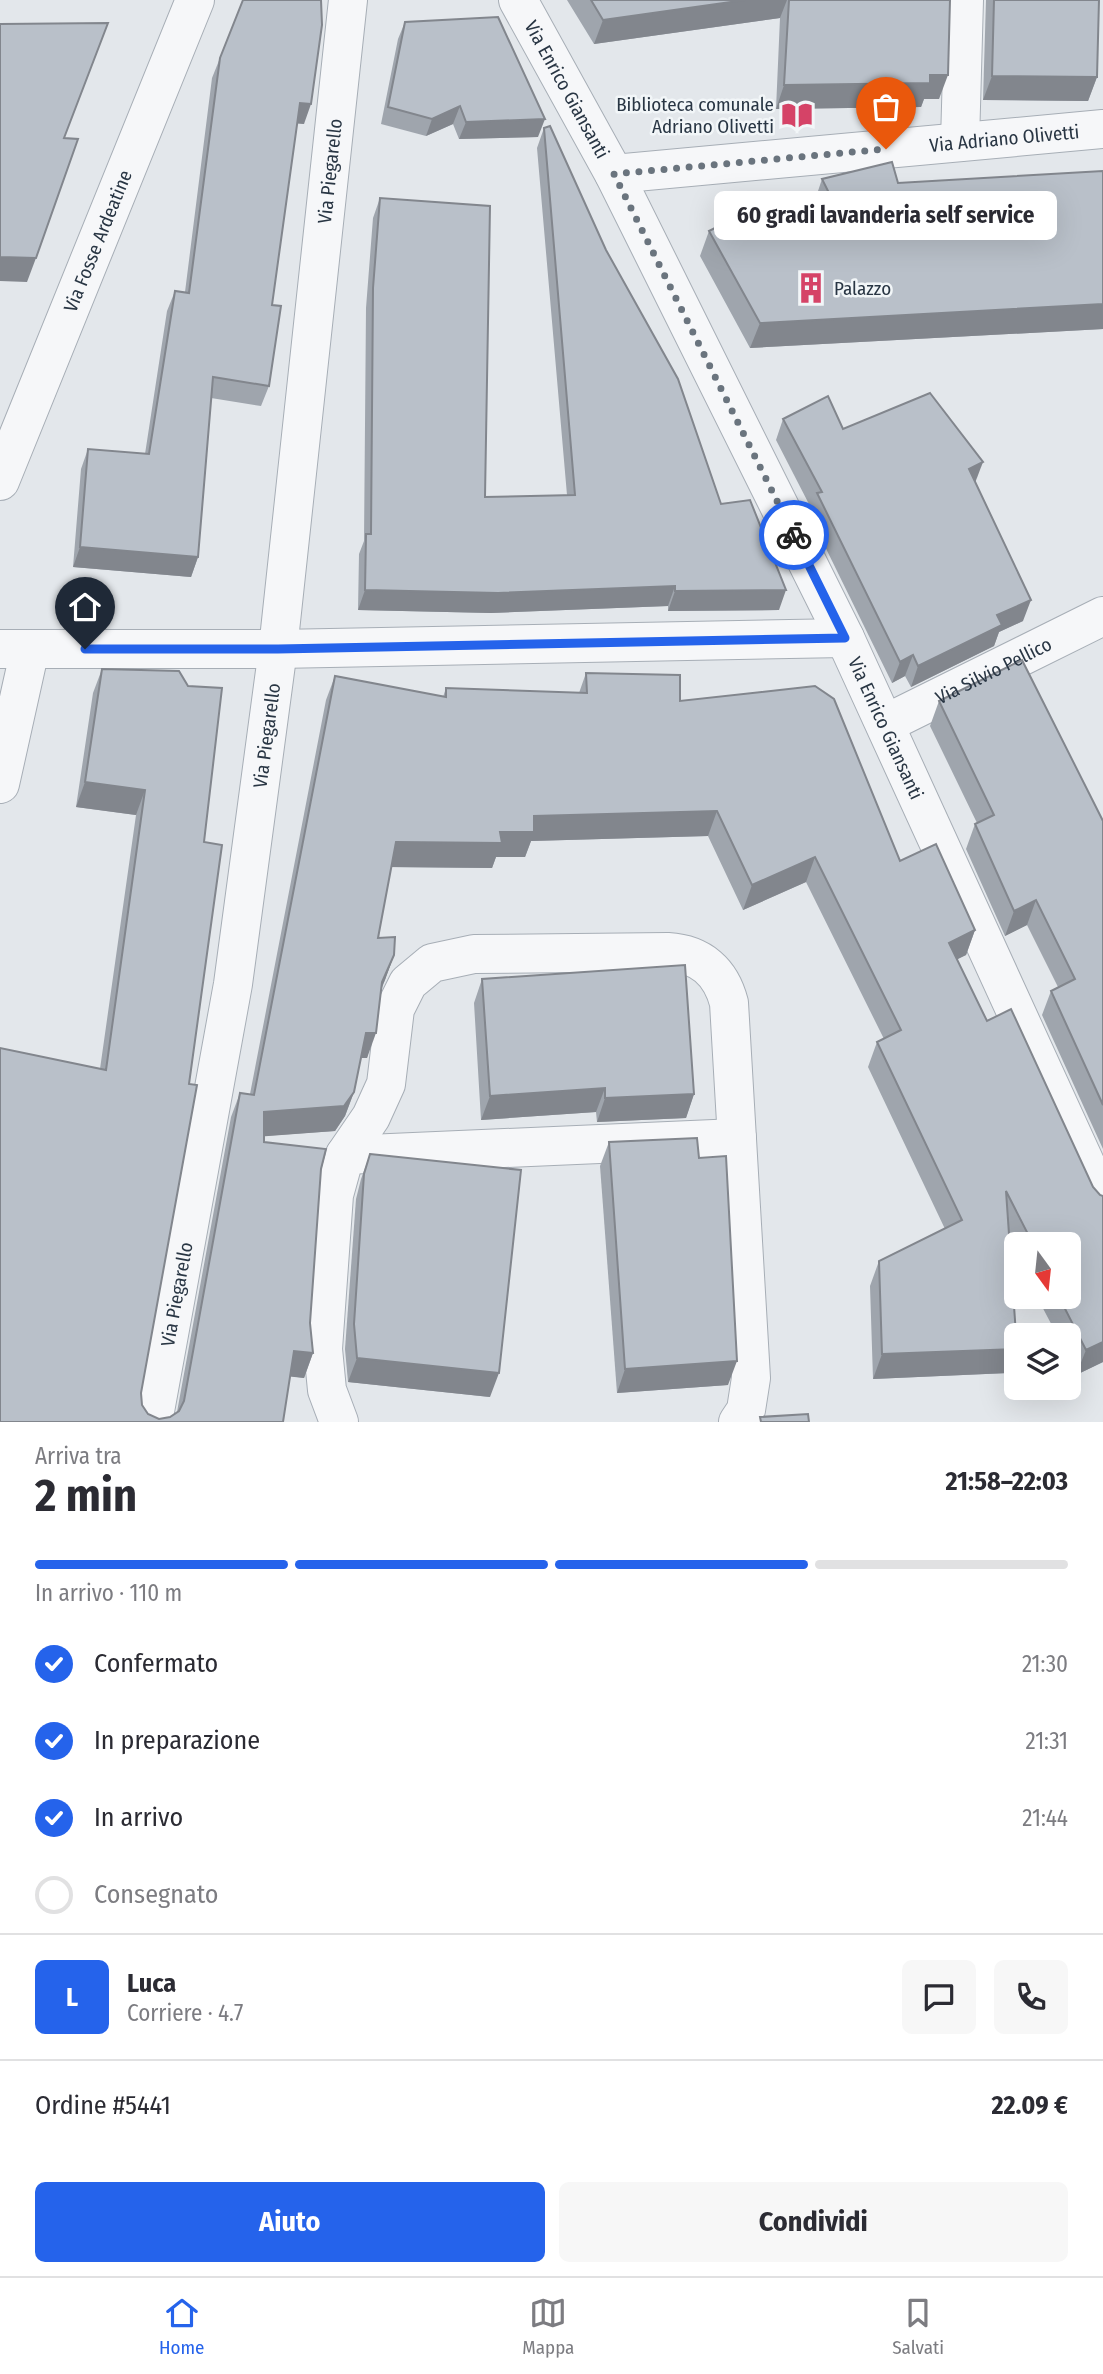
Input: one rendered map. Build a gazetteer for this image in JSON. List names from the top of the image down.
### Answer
{
  "streets": {
    "street": [
      "Via Enrico Giansanti",
      "Via Adriano Olivetti",
      "Via Piegarello",
      "Via Fosse Ardeatine",
      "Via Silvio Pellico"
    ]
  },
  "crossings": [
    ["Via Enrico Giansanti", "Via Adriano Olivetti"],
    ["Via Enrico Giansanti", "Via Silvio Pellico"]
  ],
  "places": {
    "library": ["Biblioteca comunale Adriano Olivetti"],
    "other": ["60 gradi lavanderia self service"],
    "building": ["Palazzo"]
  },
  "north": "bottom",
  "page": {
    "bubble": "60 gradi lavanderia self service",
    "heading": ["2 min", "Arriva tra", "21:58–22:03"],
    "panel": [
      "Luca",
      "Corriere · 4.7",
      "Ordine #5441",
      "22.09 €"
    ],
    "bar": "In arrivo · 110 m",
    "list": [
      ["Confermato", "21:30"],
      ["In preparazione", "21:31"],
      ["In arrivo", "21:44"],
      "Consegnato"
    ],
    "round": "L",
    "buttons": ["Aiuto", "Condividi"],
    "tabs": ["Home", "Mappa", "Salvati"]
  }
}
